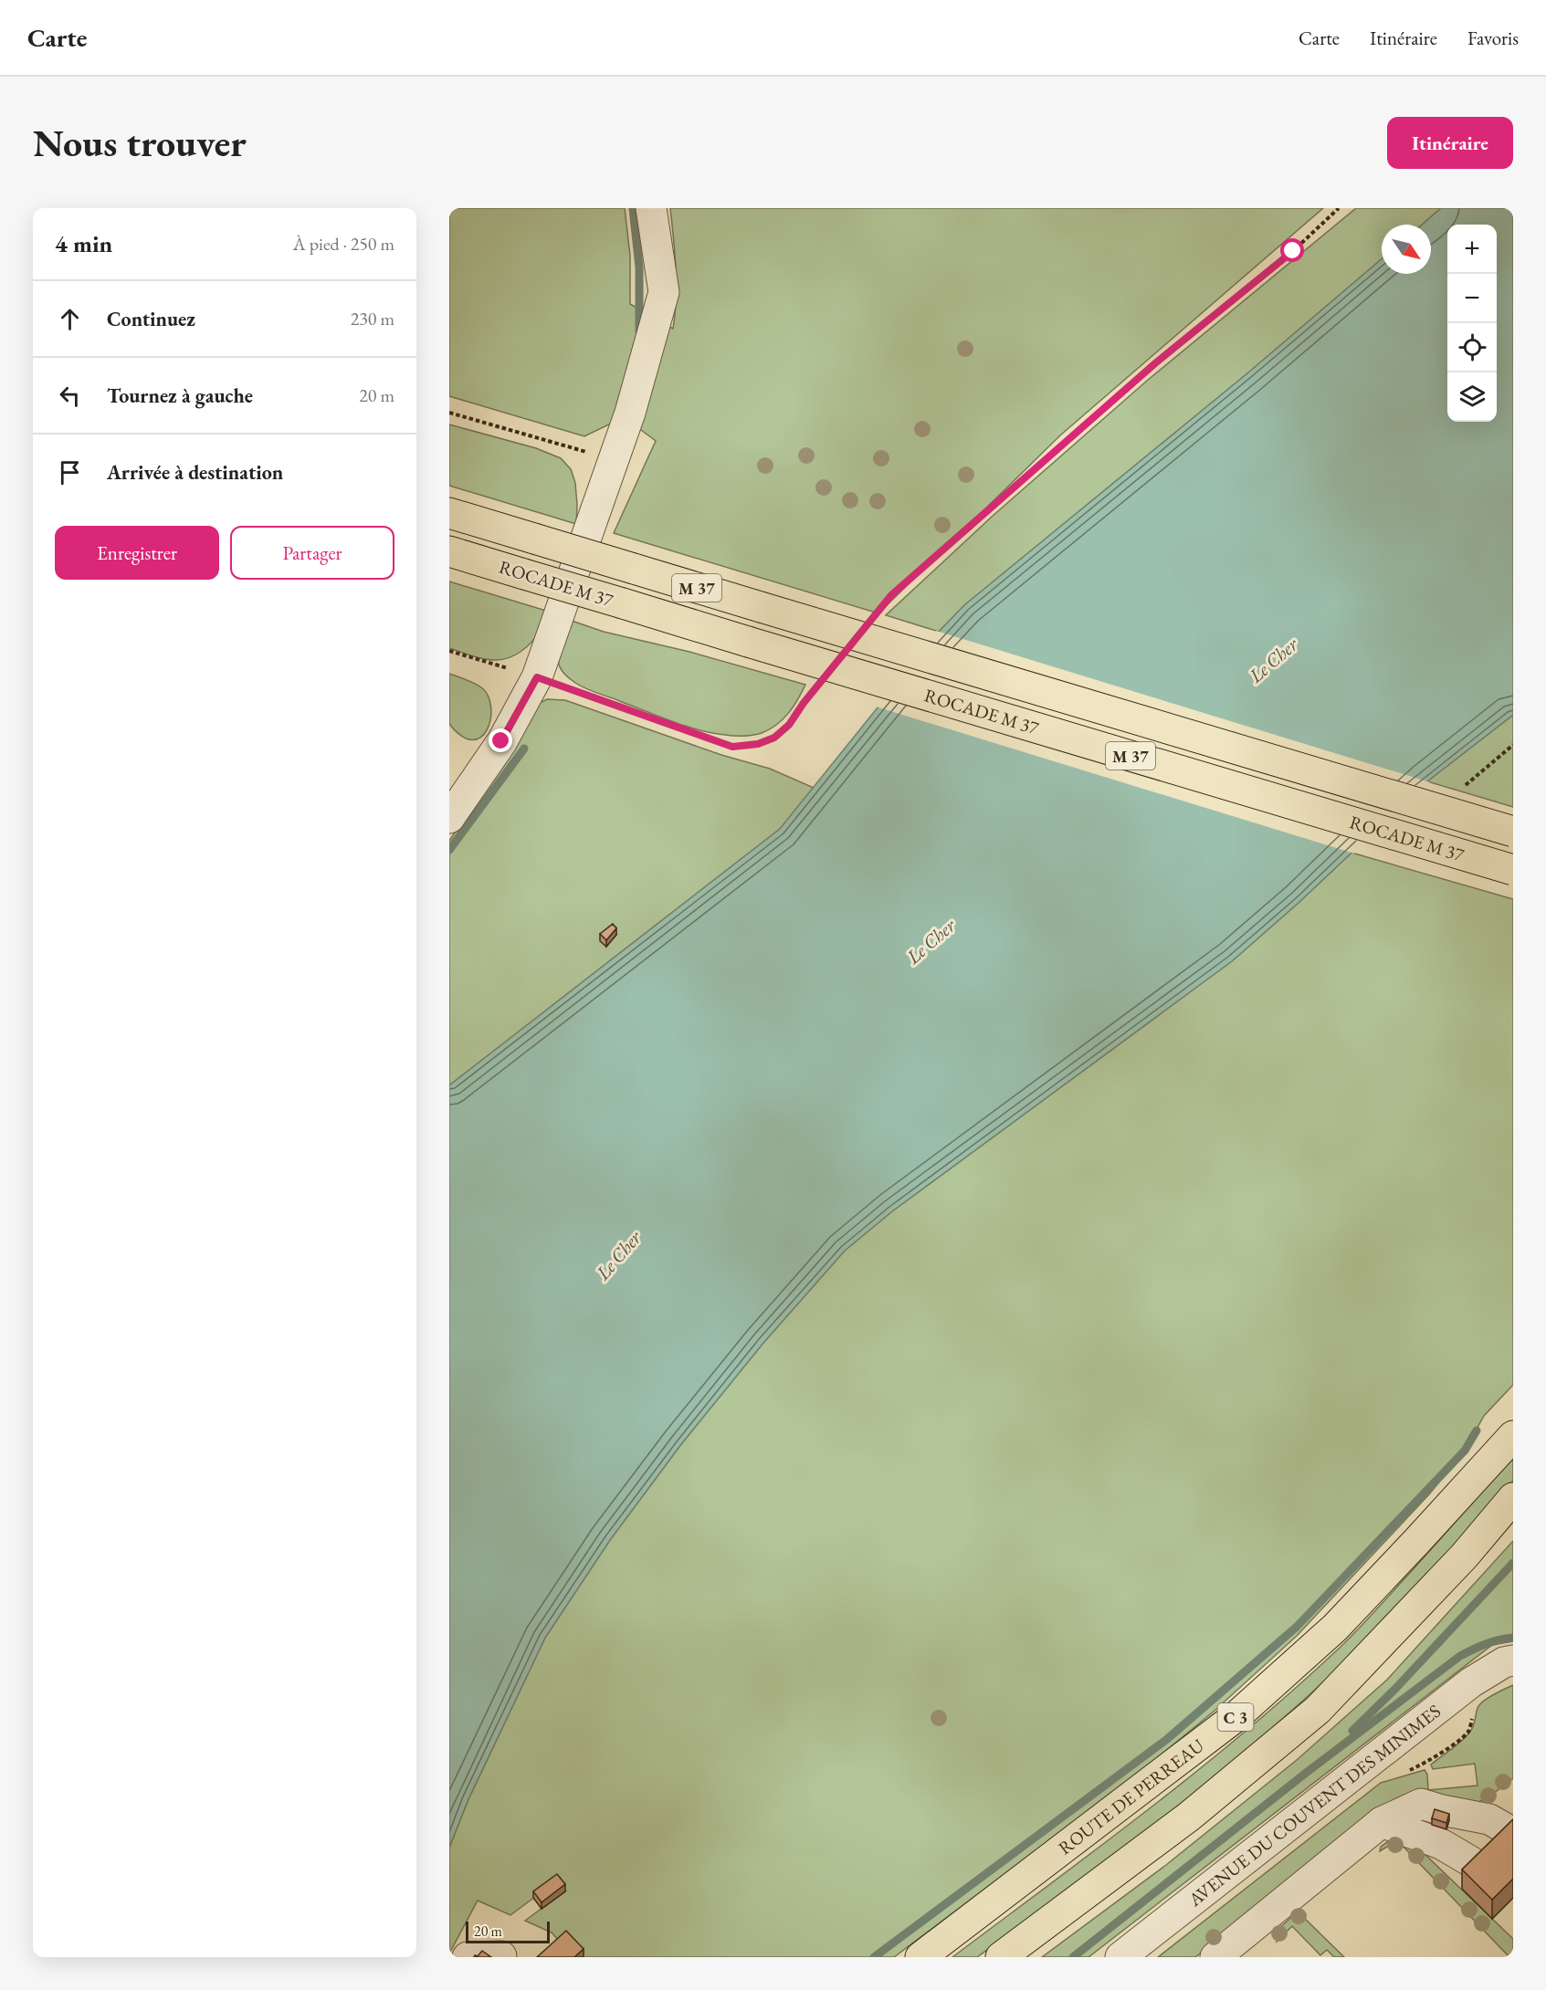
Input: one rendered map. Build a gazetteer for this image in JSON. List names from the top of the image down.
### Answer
{
  "streets": {
    "main road": [
      "ROCADE M 37",
      "M 37",
      "C 3",
      "ROUTE DE PERREAU"
    ],
    "street": ["AVENUE DU COUVENT DES MINIMES"]
  },
  "water": ["Le Cher"],
  "scale_bar": "20 m",
  "north": "bottom right",
  "page": {
    "header": "Carte",
    "nav": ["Carte", "Itinéraire", "Favoris"],
    "buttons": [
      "Itinéraire",
      ["Enregistrer", "Partager"]
    ],
    "title": "Nous trouver",
    "heading": ["4 min", "À pied · 250 m"],
    "map_buttons": ["+", "−"],
    "list": [
      ["Continuez", "230 m"],
      ["Tournez à gauche", "20 m"],
      "Arrivée à destination"
    ],
    "scale": "20 m"
  }
}
